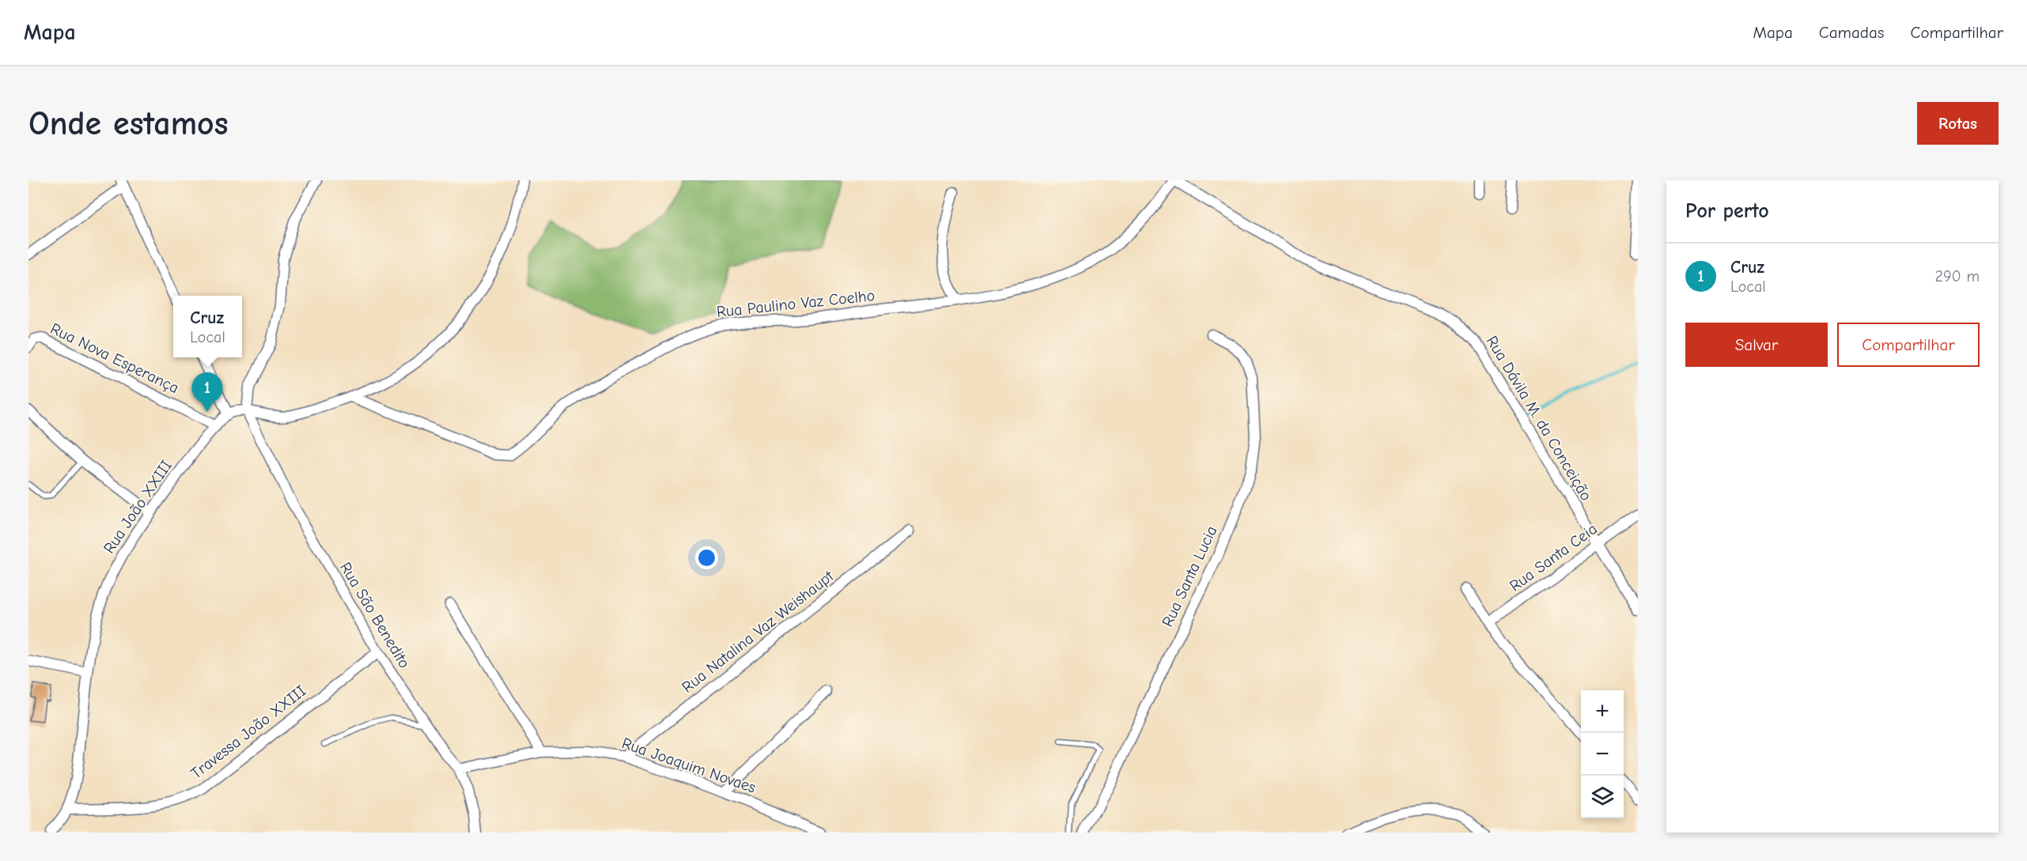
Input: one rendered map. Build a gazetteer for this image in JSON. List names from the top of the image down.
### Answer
{
  "streets": {
    "street": [
      "Rua Paulino Vaz Coelho",
      "Rua Nova Esperança",
      "Rua Dávila M. da Conceição",
      "Rua João XXIII",
      "Rua Santa Ceia",
      "Rua Santa Lucia",
      "Rua São Benedito",
      "Rua Natalina Vaz Weishaupt",
      "Travessa João XXIII",
      "Rua Joaquim Novaes"
    ]
  },
  "crossings": [
    ["Rua Paulino Vaz Coelho", "Rua Dávila M. da Conceição"],
    ["Rua Nova Esperança", "Rua João XXIII"],
    ["Rua Dávila M. da Conceição", "Rua Santa Ceia"],
    ["Rua João XXIII", "Travessa João XXIII"],
    ["Rua São Benedito", "Travessa João XXIII"],
    ["Rua São Benedito", "Rua Joaquim Novaes"],
    ["Rua Natalina Vaz Weishaupt", "Rua Joaquim Novaes"]
  ],
  "page": {
    "header": "Mapa",
    "nav": ["Mapa", "Camadas", "Compartilhar"],
    "buttons": [
      "Rotas",
      ["Salvar", "Compartilhar"]
    ],
    "title": "Onde estamos",
    "heading": "Por perto",
    "list": [
      {
        "mark": "1",
        "name": "Cruz",
        "note": "Local",
        "value": "290 m"
      }
    ],
    "popup": ["Cruz", "Local"],
    "pins": "1",
    "map_buttons": ["+", "−"]
  }
}
